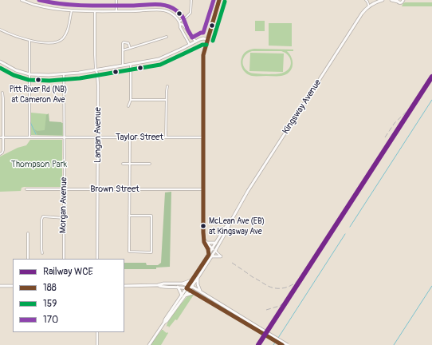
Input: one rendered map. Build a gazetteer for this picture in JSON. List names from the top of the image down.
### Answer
{
  "streets": {
    "main road": ["Kingsway Avenue"],
    "street": [
      "Langan Avenue",
      "Taylor Street",
      "Brown Street",
      "Morgan Avenue"
    ]
  },
  "crossings": [
    ["Langan Avenue", "Taylor Street"],
    ["Langan Avenue", "Brown Street"],
    ["Taylor Street", "Morgan Avenue"],
    ["Brown Street", "Morgan Avenue"]
  ],
  "parks": ["Thompson Park"],
  "places": ["Pitt River Rd (NB) at Cameron Ave", "McLean Ave (EB) at Kingsway Ave"],
  "lines": [
    "transit line 188",
    "transit line 170",
    "transit line 159",
    "rail line WCE"
  ],
  "legend": [
    "Railway WCE",
    "188",
    "159",
    "170"
  ]
}
